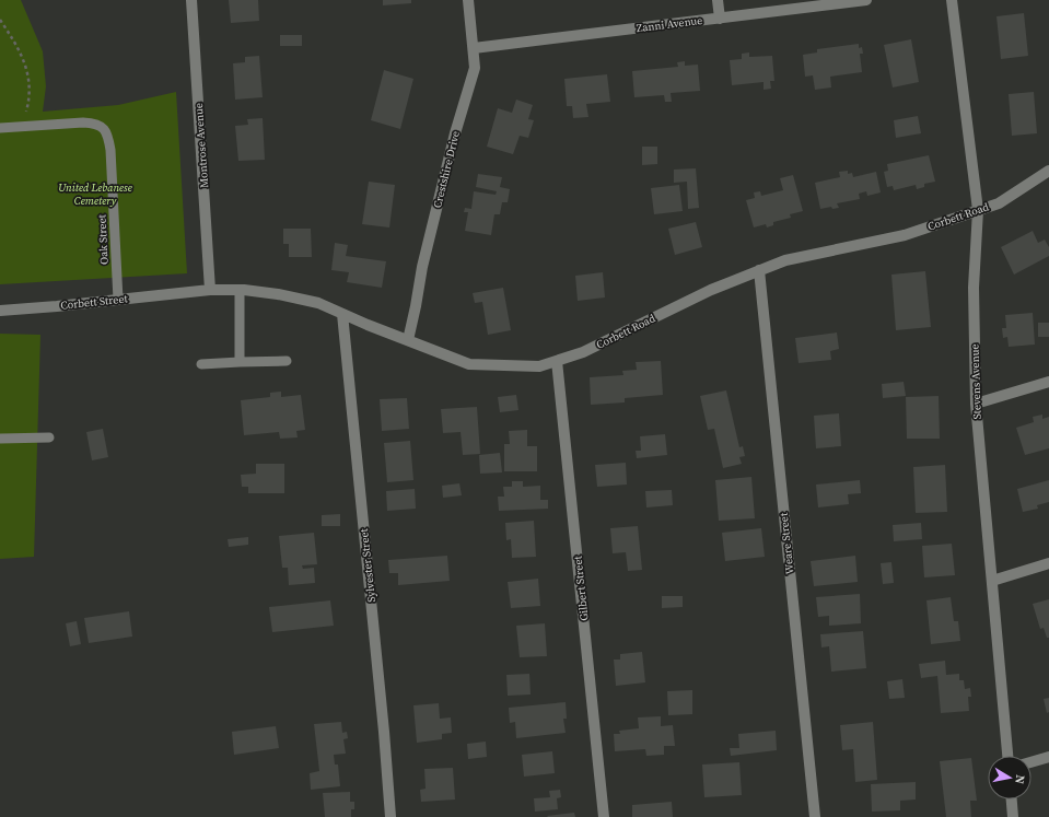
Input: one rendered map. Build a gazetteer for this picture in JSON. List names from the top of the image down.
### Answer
{
  "streets": {
    "street": [
      "Zanni Avenue",
      "Montrose Avenue",
      "Crestshire Drive",
      "Corbett Road",
      "Corbett Street",
      "Stevens Avenue",
      "Weare Street",
      "Sylvester Street",
      "Gilbert Street"
    ],
    "lane": ["Oak Street"]
  },
  "crossings": [
    ["Zanni Avenue", "Crestshire Drive"],
    ["Montrose Avenue", "Corbett Road"],
    ["Crestshire Drive", "Corbett Road"],
    ["Corbett Road", "Corbett Street"],
    ["Corbett Road", "Stevens Avenue"],
    ["Corbett Road", "Weare Street"],
    ["Corbett Road", "Sylvester Street"],
    ["Corbett Road", "Gilbert Street"],
    ["Oak Street", "Corbett Street"]
  ],
  "parks": ["United Lebanese Cemetery"],
  "north": "right"
}
